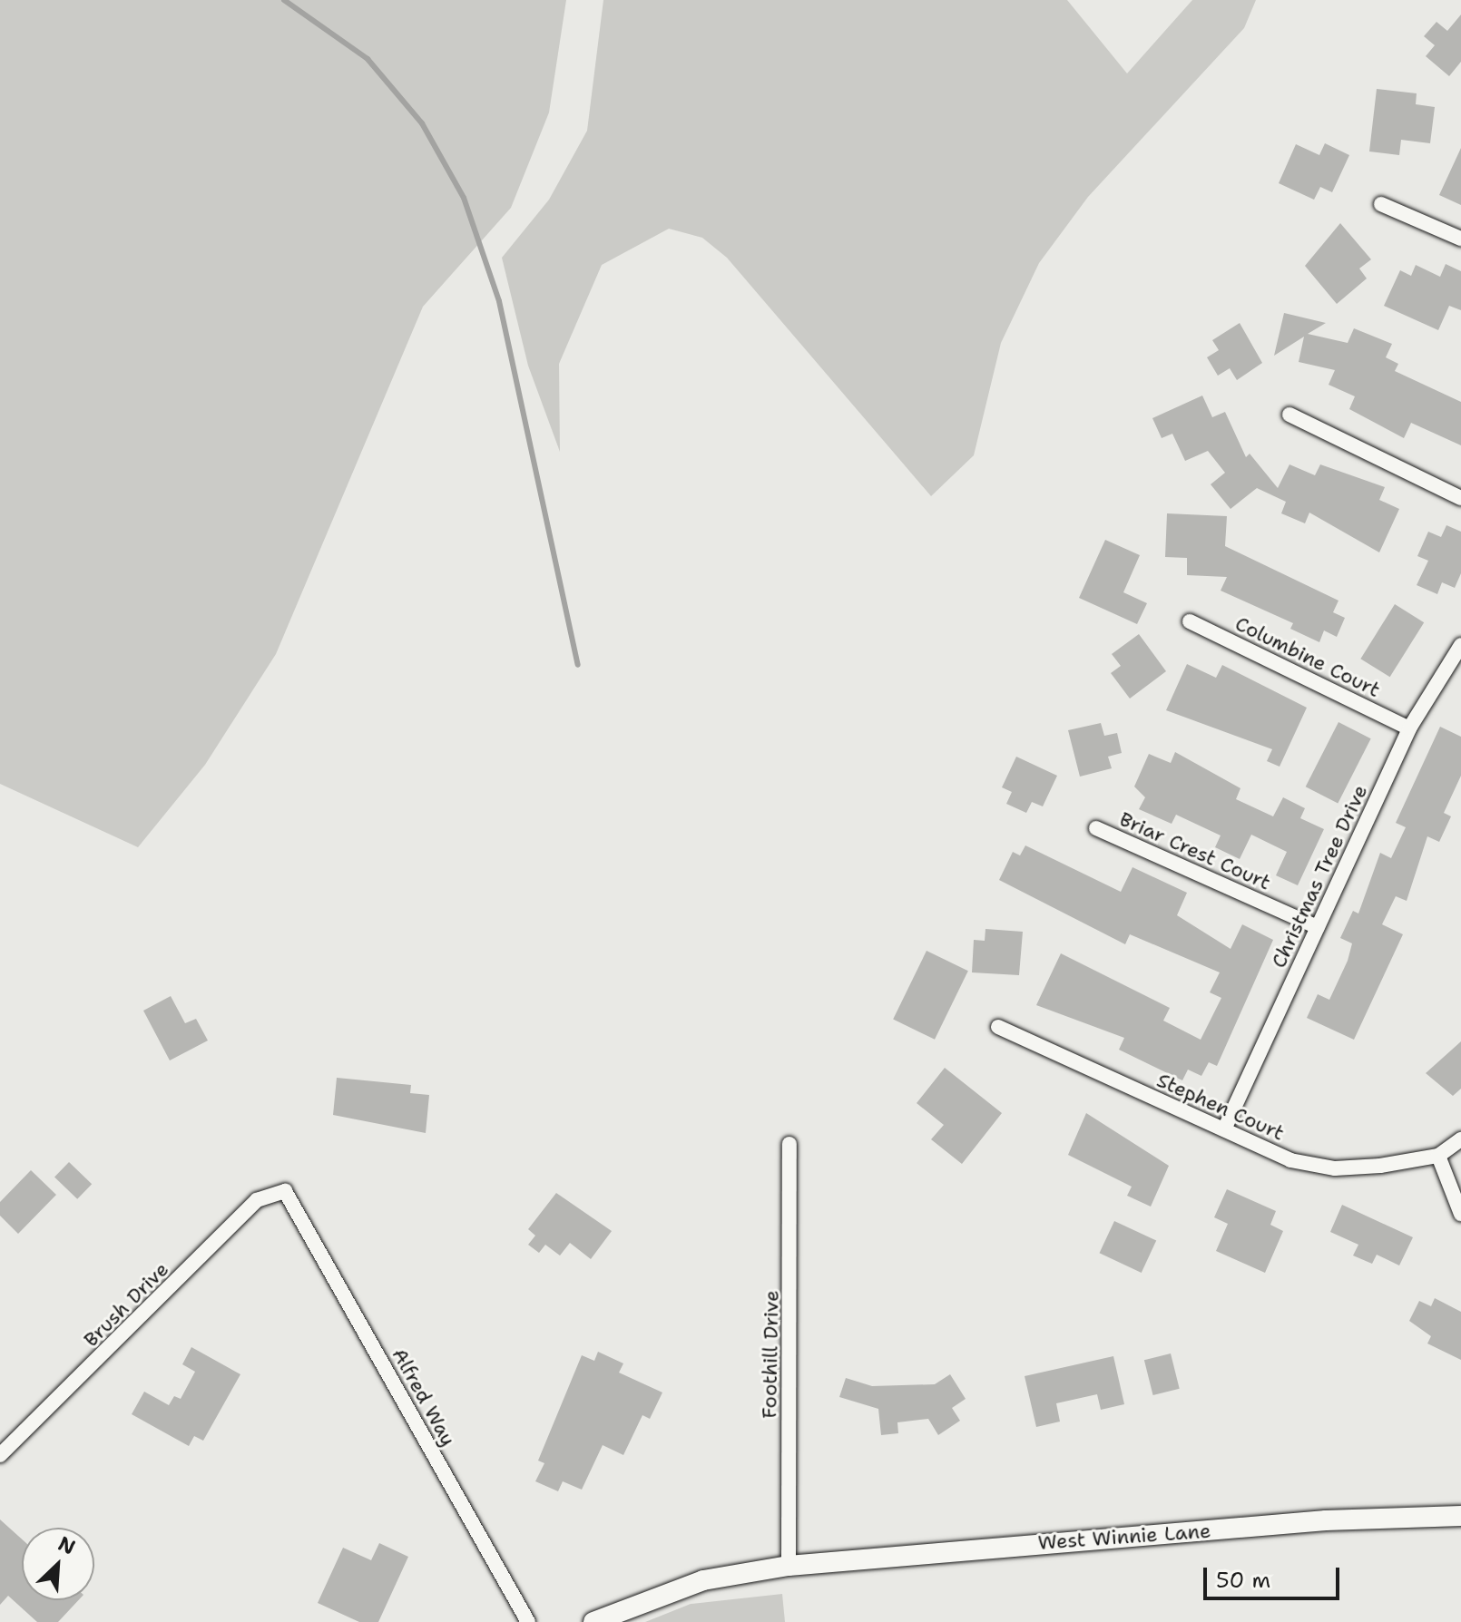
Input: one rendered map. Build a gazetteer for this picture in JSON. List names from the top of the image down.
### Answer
{
  "streets": {
    "street": [
      "Columbine Court",
      "Briar Crest Court",
      "Christmas Tree Drive",
      "Stephen Court",
      "Brush Drive",
      "Foothill Drive",
      "Alfred Way",
      "West Winnie Lane"
    ]
  },
  "crossings": [
    ["Columbine Court", "Christmas Tree Drive"],
    ["Briar Crest Court", "Christmas Tree Drive"],
    ["Christmas Tree Drive", "Stephen Court"],
    ["Brush Drive", "Alfred Way"],
    ["Foothill Drive", "West Winnie Lane"]
  ],
  "scale_bar": "50 m",
  "north": "top right"
}
